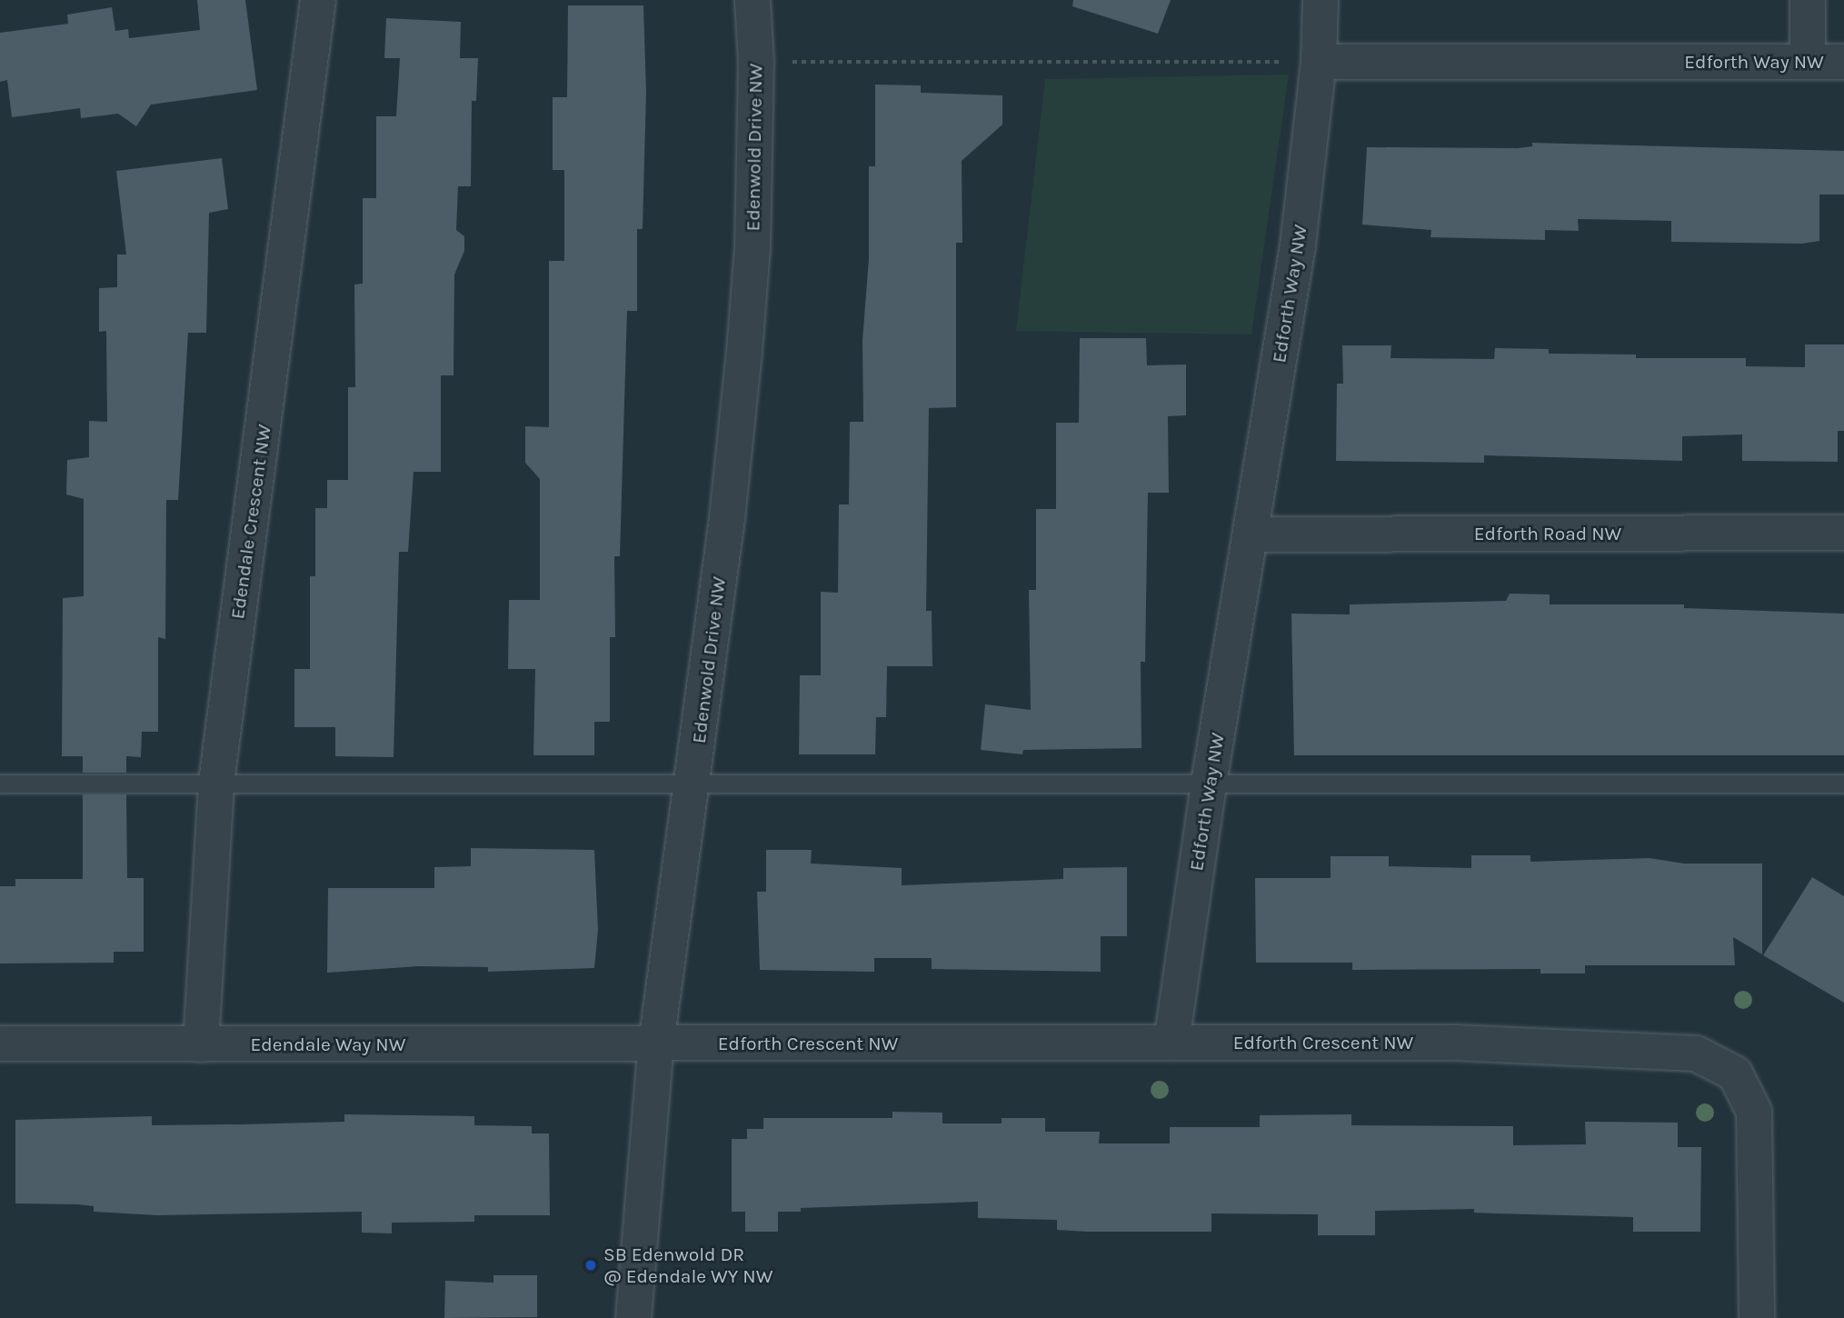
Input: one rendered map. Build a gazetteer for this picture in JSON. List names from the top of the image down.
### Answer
{
  "streets": {
    "street": [
      "Edforth Way NW",
      "Edenwold Drive NW",
      "Edendale Crescent NW",
      "Edforth Road NW",
      "Edforth Crescent NW",
      "Edendale Way NW"
    ]
  },
  "crossings": [
    ["Edforth Way NW", "Edforth Road NW"],
    ["Edforth Way NW", "Edforth Crescent NW"],
    ["Edenwold Drive NW", "Edforth Crescent NW"],
    ["Edenwold Drive NW", "Edendale Way NW"],
    ["Edendale Crescent NW", "Edendale Way NW"],
    ["Edforth Crescent NW", "Edendale Way NW"]
  ],
  "places": ["SB Edenwold DR @ Edendale WY NW"]
}
